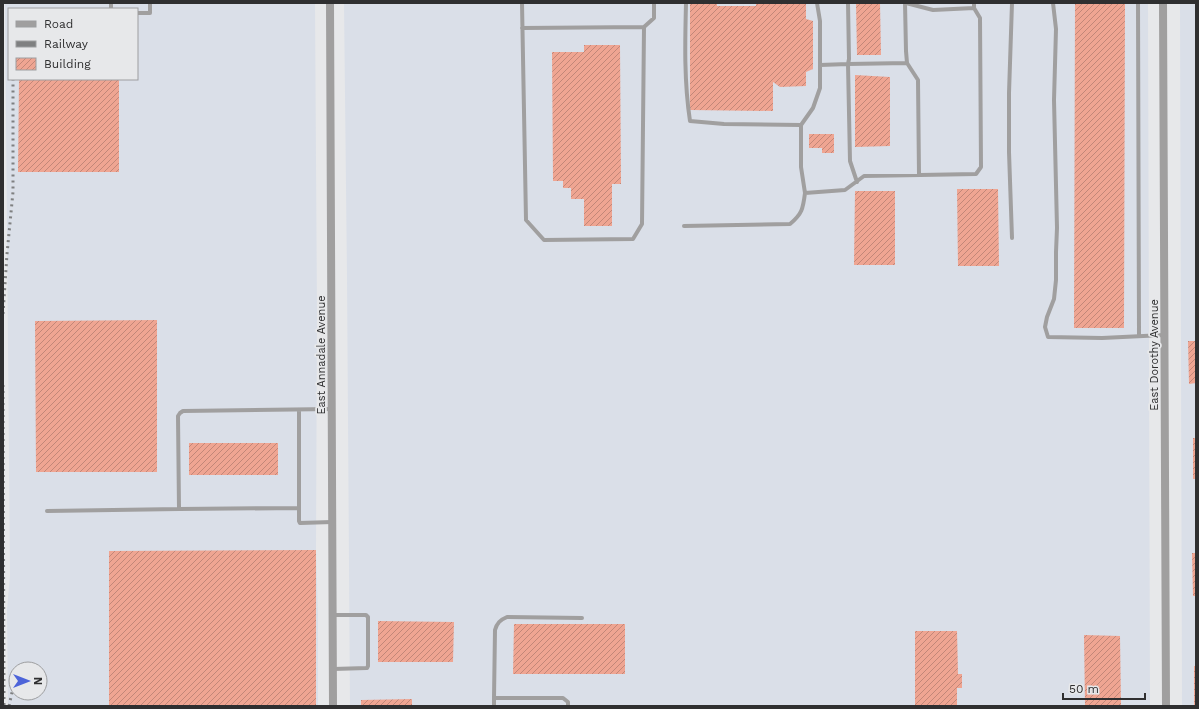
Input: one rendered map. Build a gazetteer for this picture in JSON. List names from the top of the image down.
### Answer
{
  "streets": {
    "street": ["East Annadale Avenue", "East Dorothy Avenue"]
  },
  "legend": ["Road", "Railway", "Building"],
  "scale_bar": "50 m",
  "north": "right"
}
